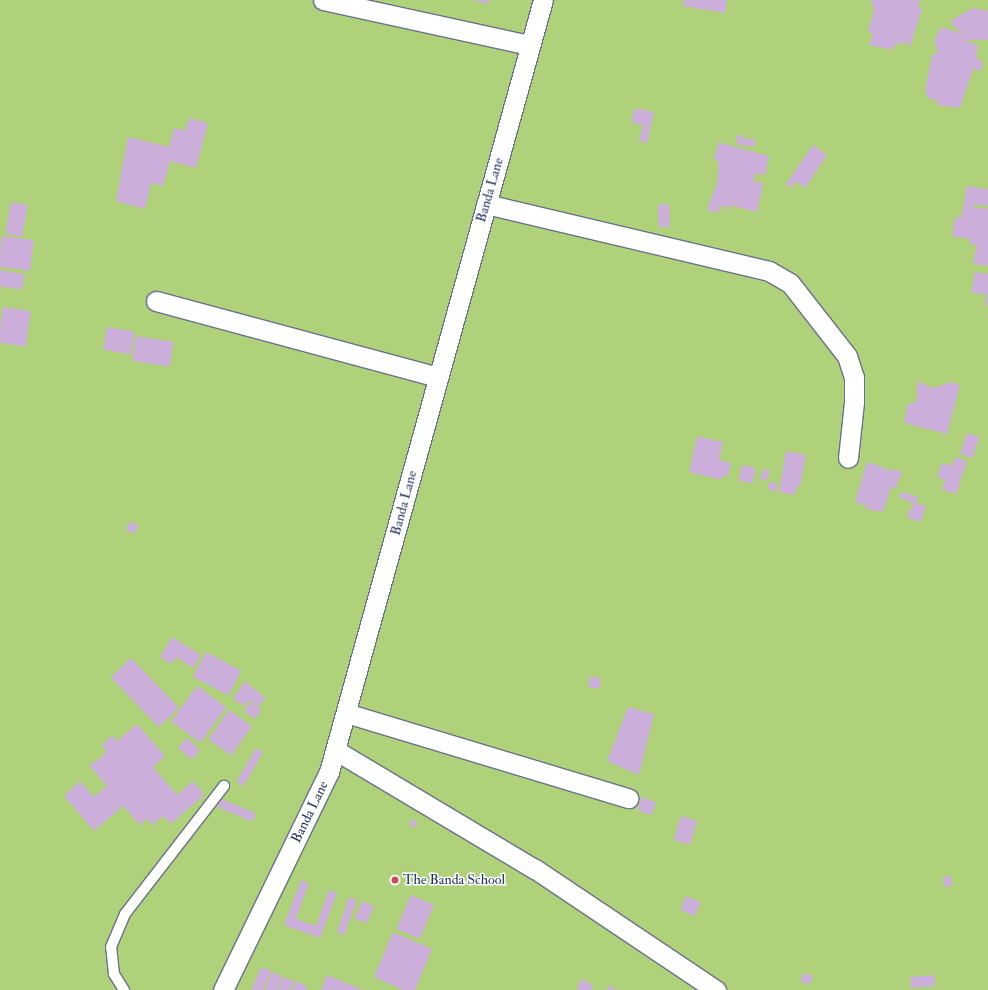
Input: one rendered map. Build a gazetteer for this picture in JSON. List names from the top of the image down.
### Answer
{
  "streets": {
    "street": ["Banda Lane"]
  },
  "places": ["The Banda School"]
}
